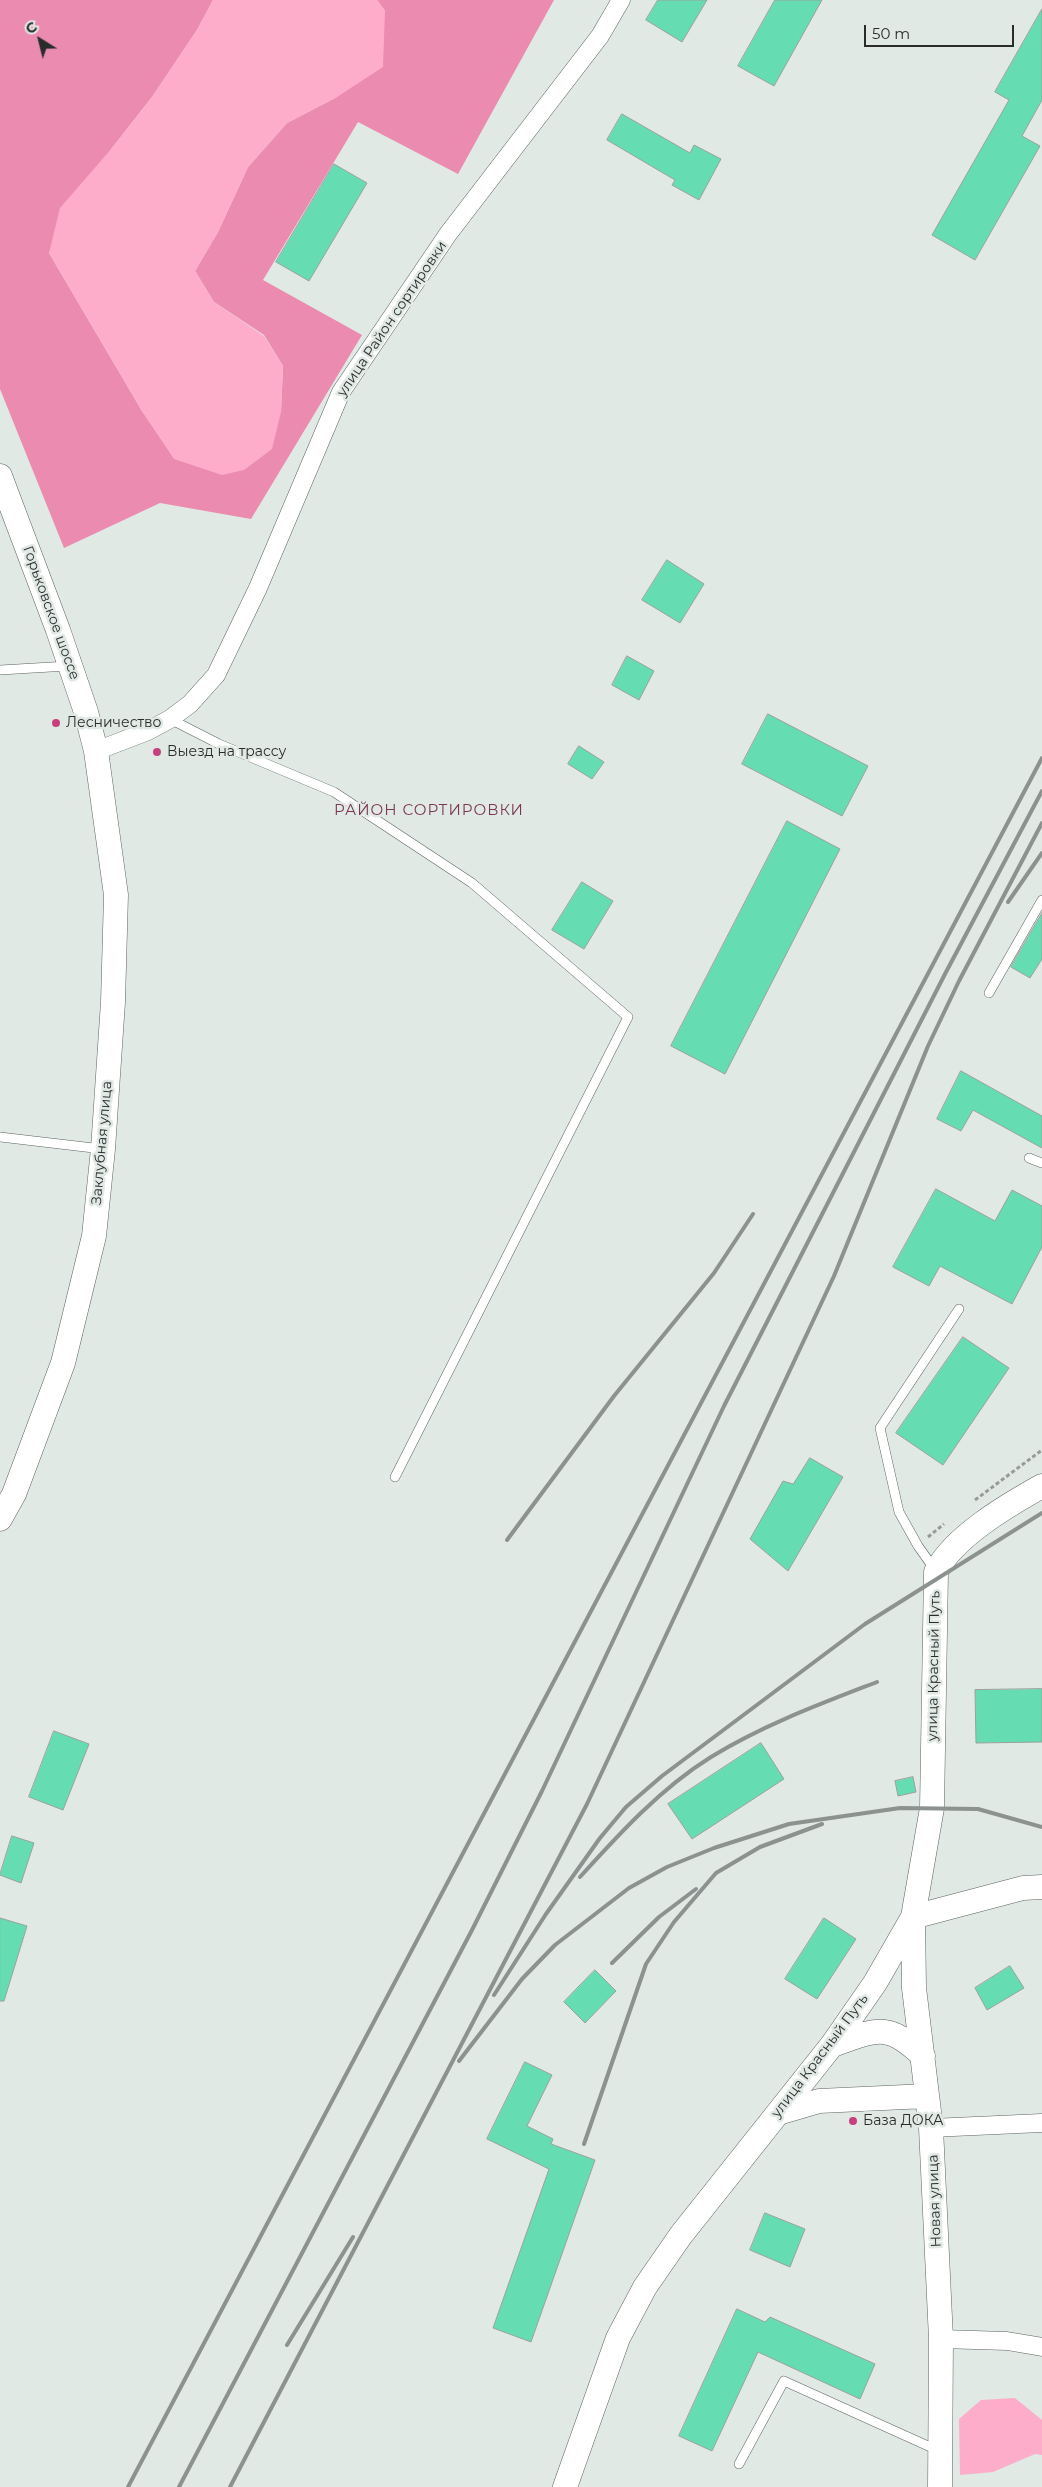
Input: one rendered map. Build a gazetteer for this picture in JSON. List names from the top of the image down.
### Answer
{
  "streets": {
    "main road": [
      "Горьковское шоссе",
      "Заклубная улица",
      "улица Красный Путь",
      "Новая улица"
    ],
    "street": ["улица Район сортировки"]
  },
  "crossings": [
    ["улица Район сортировки", "Горьковское шоссе"],
    ["улица Район сортировки", "Заклубная улица"],
    ["Горьковское шоссе", "Заклубная улица"],
    ["улица Красный Путь", "Новая улица"]
  ],
  "districts": ["РАЙОН СОРТИРОВКИ"],
  "places": ["Лесничество", "Выезд на трассу", "База ДОКА"],
  "scale_bar": "50 m",
  "north": "top left"
}
